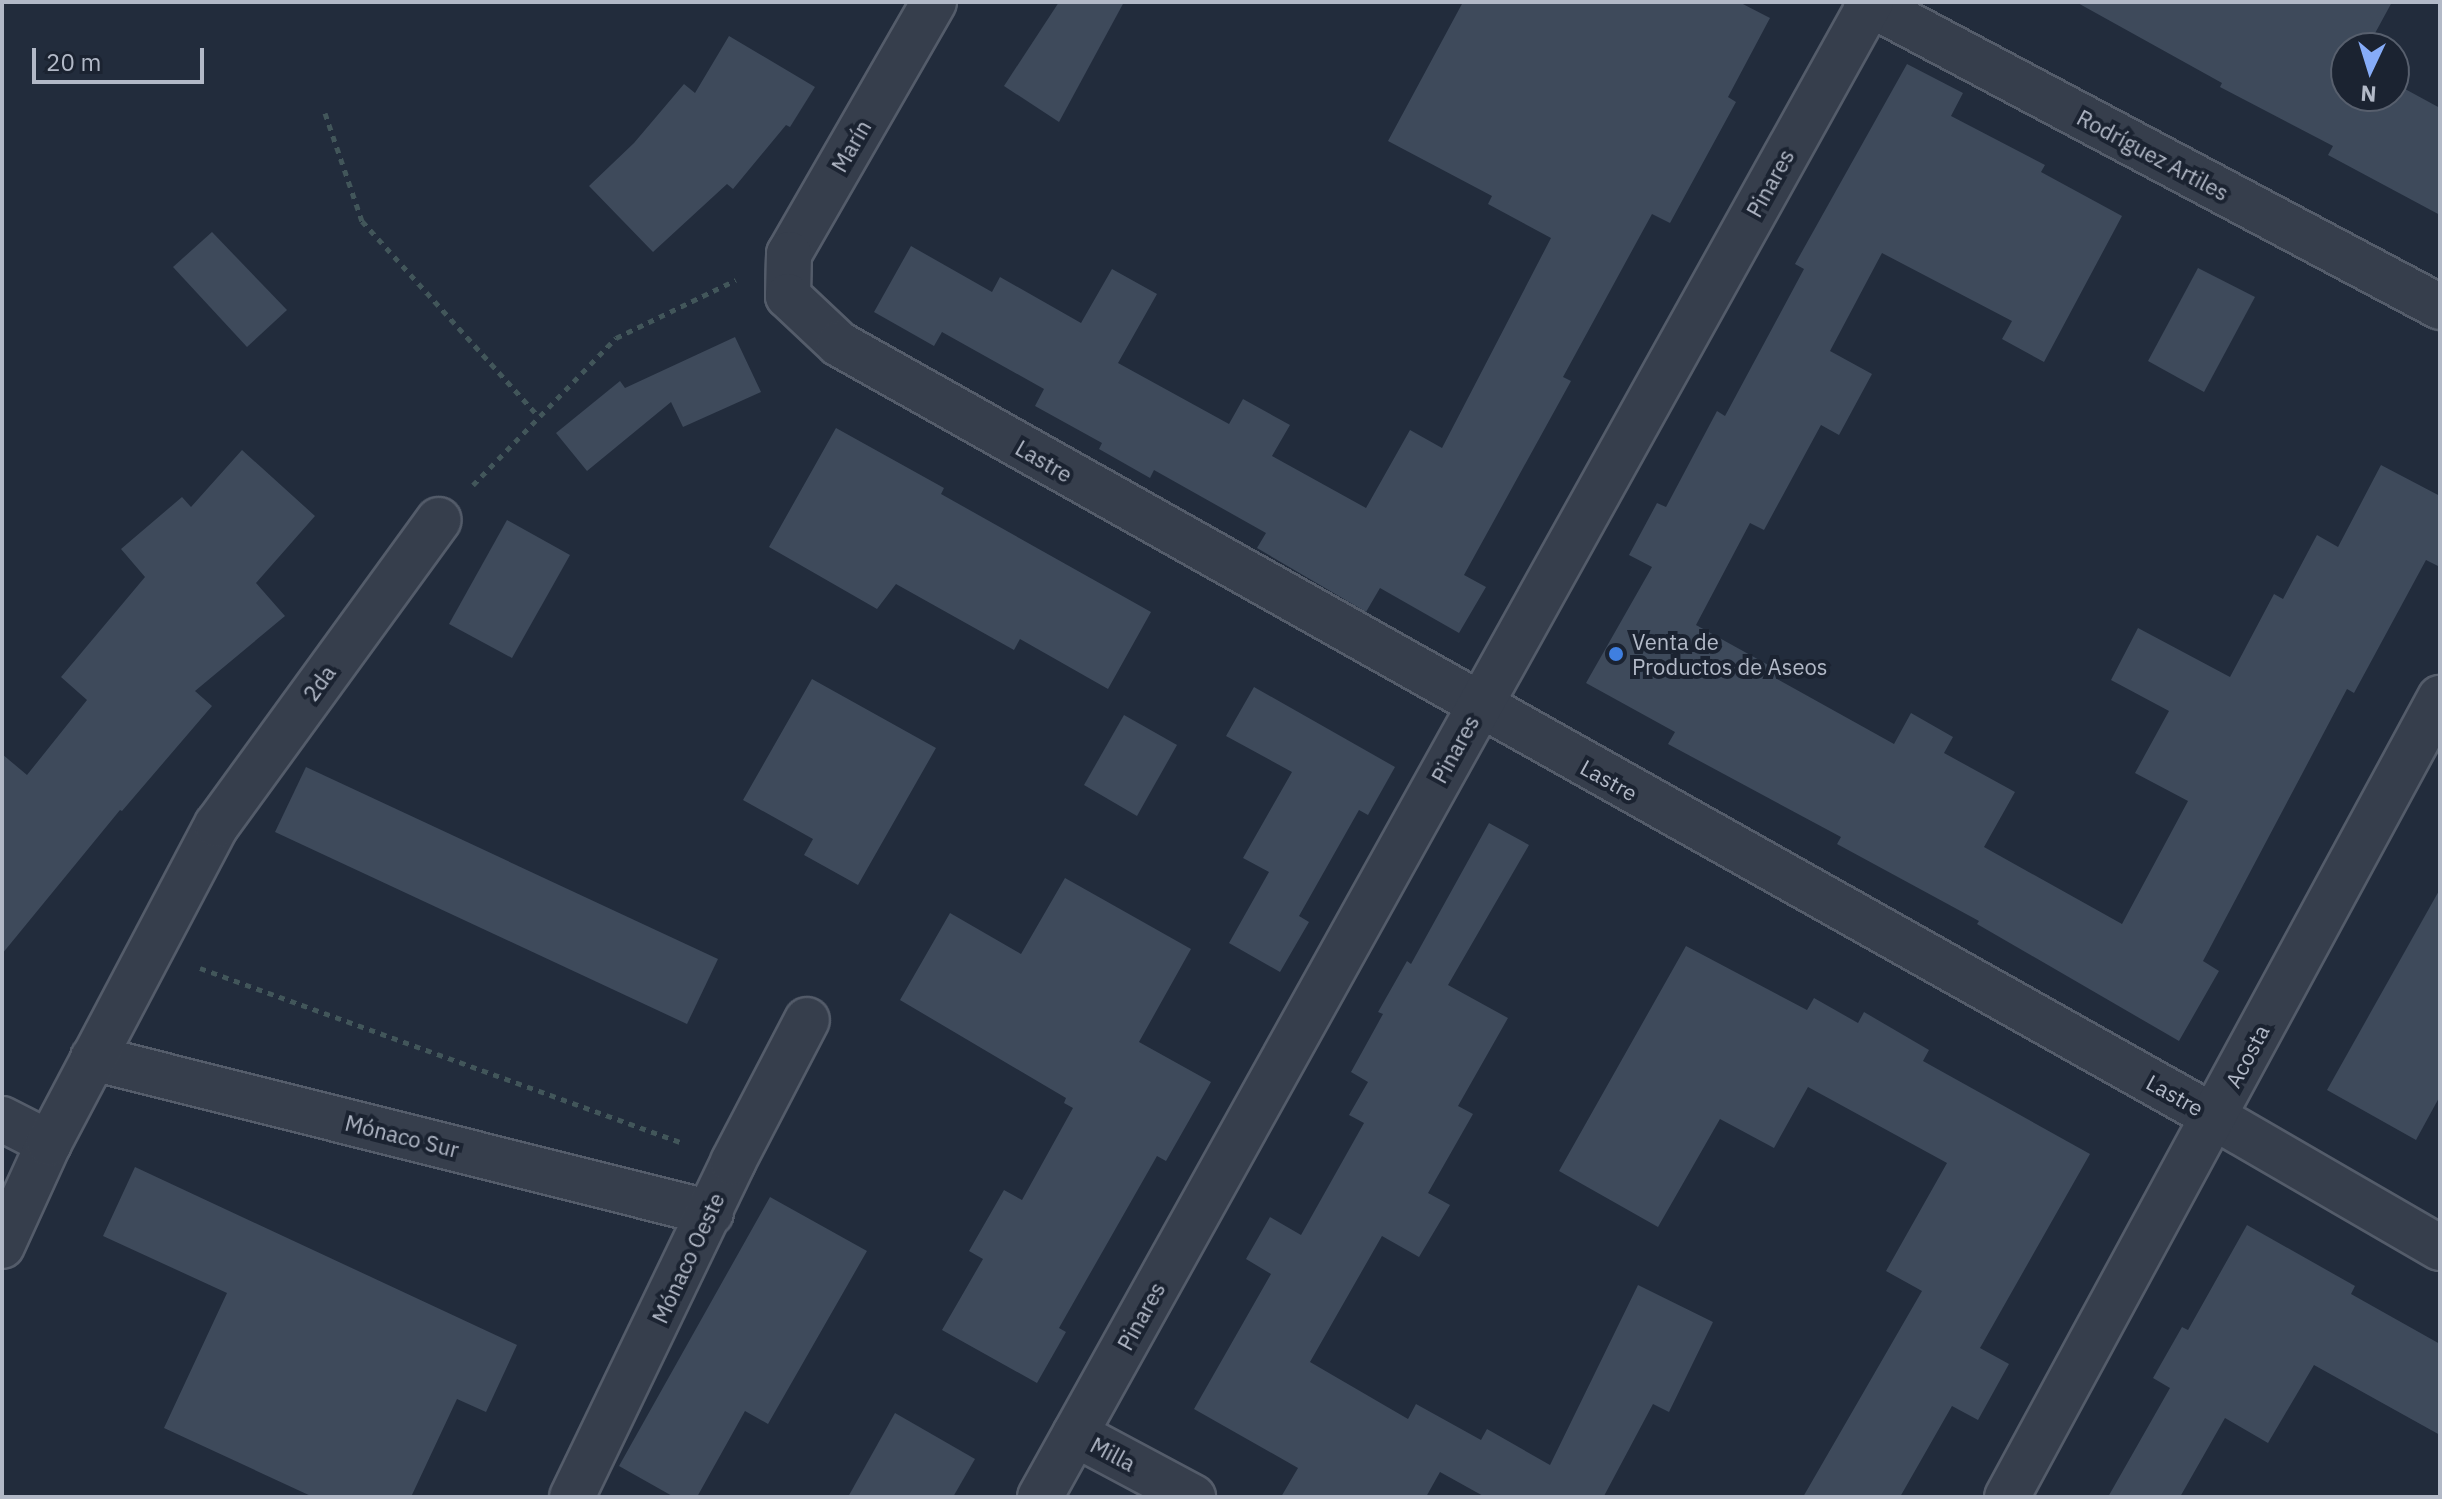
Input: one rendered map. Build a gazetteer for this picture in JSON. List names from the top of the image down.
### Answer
{
  "streets": {
    "street": [
      "Marín",
      "Rodríguez Artiles",
      "Pinares",
      "Lastre",
      "2da",
      "Acosta",
      "Mónaco Sur",
      "Mónaco Oeste",
      "Milla"
    ]
  },
  "crossings": [
    ["Marín", "Lastre"],
    ["Rodríguez Artiles", "Pinares"],
    ["Pinares", "Lastre"],
    ["Pinares", "Milla"],
    ["Lastre", "Acosta"],
    ["2da", "Mónaco Sur"],
    ["Mónaco Sur", "Mónaco Oeste"]
  ],
  "places": ["Venta de Productos de Aseos"],
  "scale_bar": "20 m",
  "north": "bottom"
}
